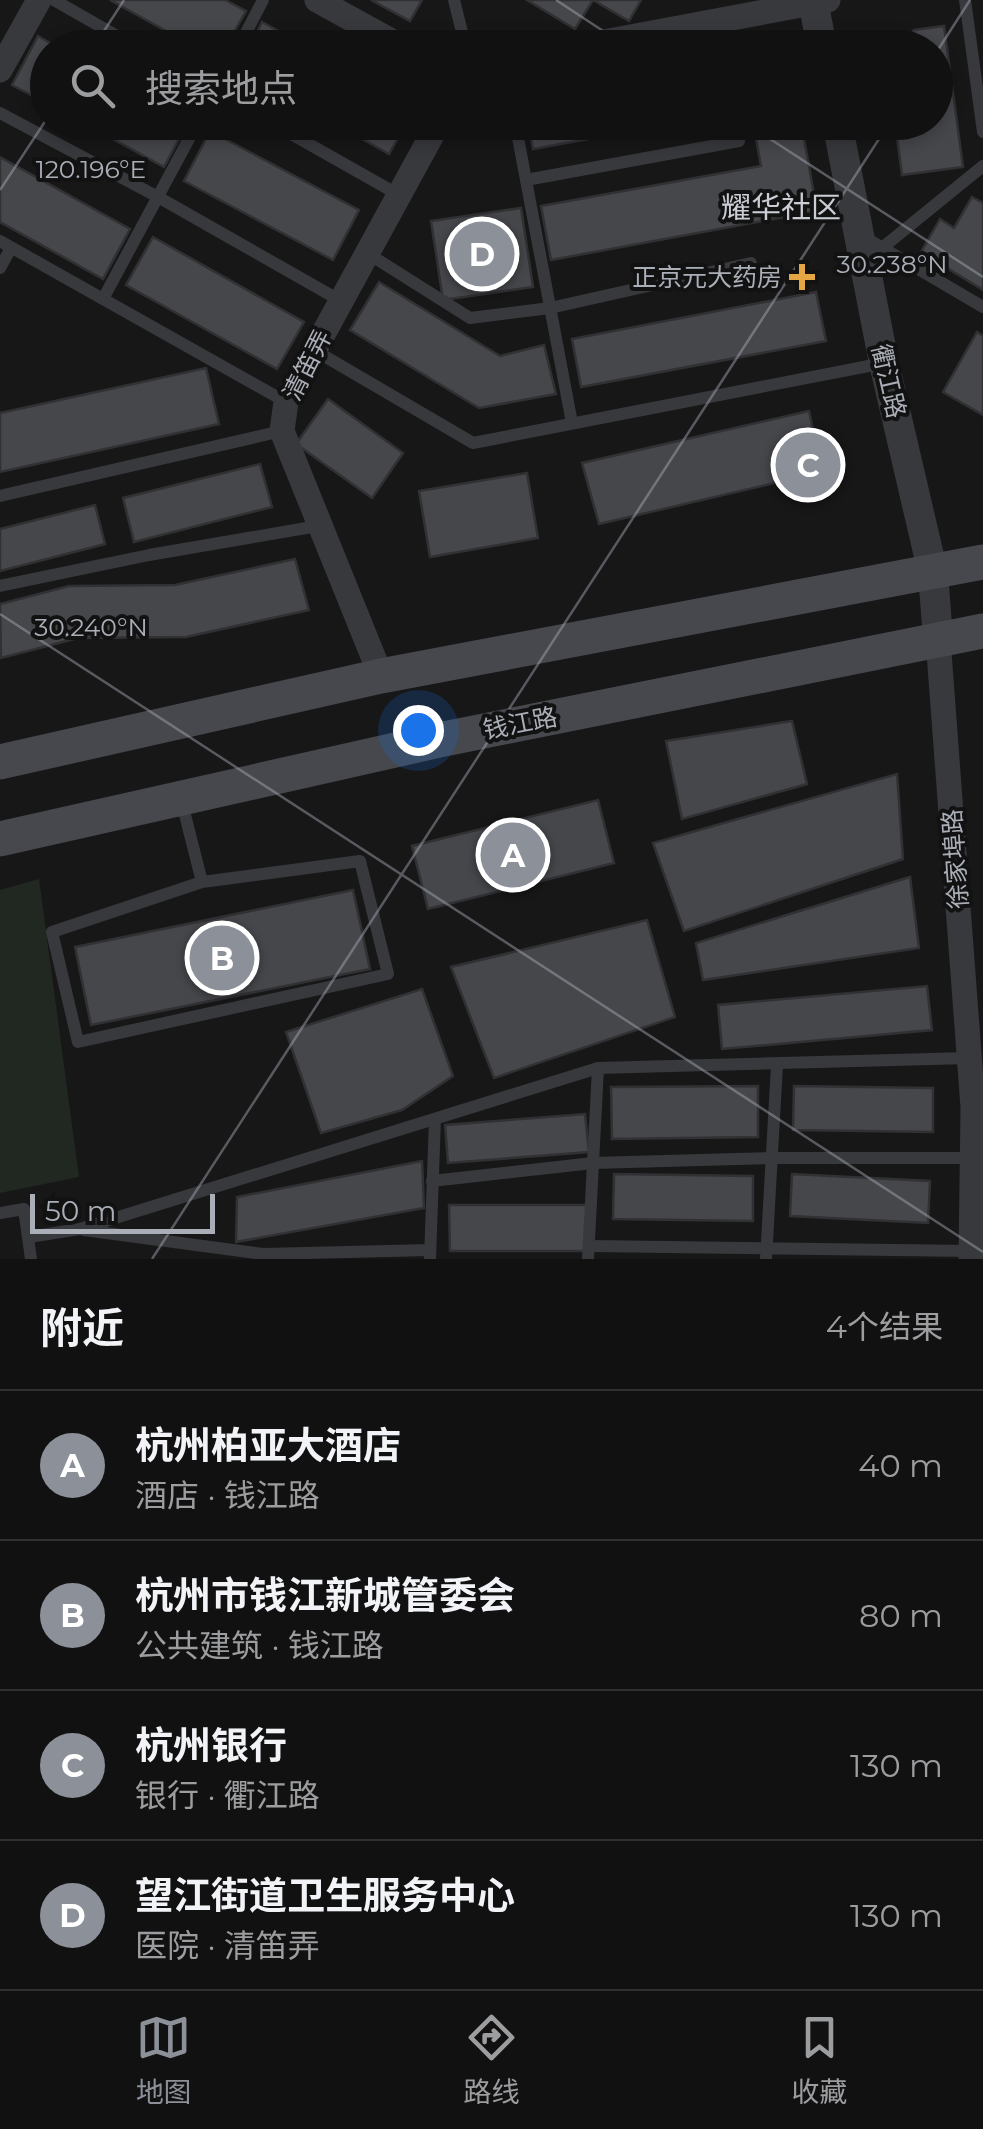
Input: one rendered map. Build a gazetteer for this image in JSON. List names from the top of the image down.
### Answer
{
  "streets": {
    "main road": ["钱江路"],
    "street": ["清笛弄", "衢江路", "徐家埠路"]
  },
  "crossings": [
    ["衢江路", "钱江路"],
    ["衢江路", "徐家埠路"],
    ["钱江路", "徐家埠路"]
  ],
  "districts": ["耀华社区"],
  "places": {
    "health": ["正京元大药房"]
  },
  "scale_bar": "50 m",
  "page": {
    "search": "搜索地点",
    "pins": [
      "D",
      "C",
      "A",
      "B"
    ],
    "scale": "50 m",
    "heading": ["附近", "4个结果"],
    "list": [
      {
        "mark": "A",
        "name": "杭州柏亚大酒店",
        "note": "酒店 · 钱江路",
        "value": "40 m"
      },
      {
        "mark": "B",
        "name": "杭州市钱江新城管委会",
        "note": "公共建筑 · 钱江路",
        "value": "80 m"
      },
      {
        "mark": "C",
        "name": "杭州银行",
        "note": "银行 · 衢江路",
        "value": "130 m"
      },
      {
        "mark": "D",
        "name": "望江街道卫生服务中心",
        "note": "医院 · 清笛弄",
        "value": "130 m"
      }
    ],
    "nav": ["地图", "路线", "收藏"]
  },
  "coordinates": ["120.196°E", "30.238°N", "30.240°N"]
}
